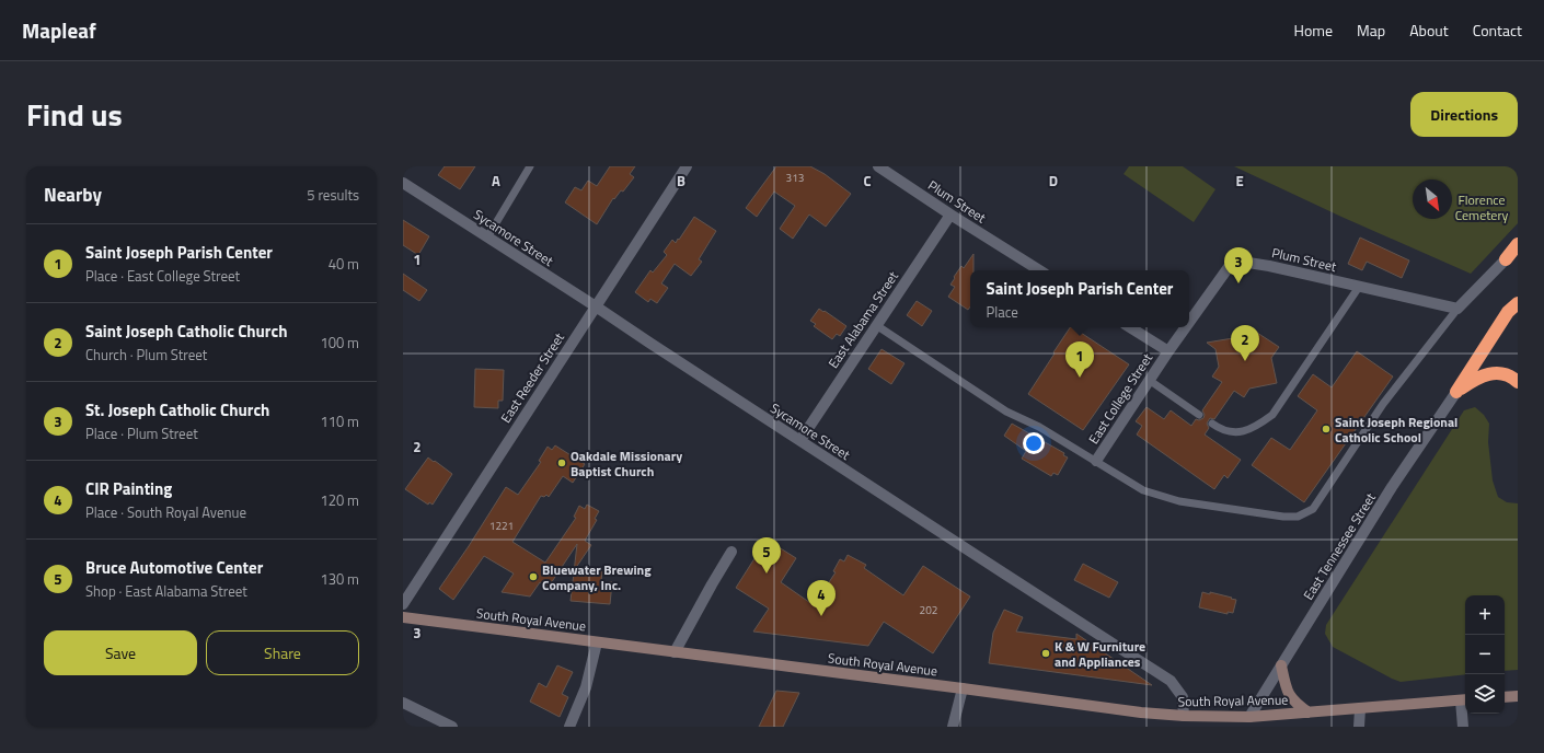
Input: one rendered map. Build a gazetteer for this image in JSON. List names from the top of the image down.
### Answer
{
  "streets": {
    "street": [
      "Plum Street",
      "Sycamore Street",
      "East Alabama Street",
      "East Reeder Street",
      "East College Street",
      "East Tennessee Street",
      "South Royal Avenue"
    ]
  },
  "crossings": [
    ["Plum Street", "East Alabama Street"],
    ["Plum Street", "East College Street"],
    ["Sycamore Street", "East Alabama Street"],
    ["Sycamore Street", "East Reeder Street"],
    ["Sycamore Street", "South Royal Avenue"],
    ["East Tennessee Street", "South Royal Avenue"]
  ],
  "parks": ["Florence Cemetery"],
  "places": [
    "Saint Joseph Regional Catholic School",
    "Oakdale Missionary Baptist Church",
    "Bluewater Brewing Company, Inc.",
    "K & W Furniture and Appliances"
  ],
  "house_numbers": ["313", "1221", "202"],
  "north": "bottom right",
  "page": {
    "header": "Mapleaf",
    "nav": [
      "Home",
      "Map",
      "About",
      "Contact"
    ],
    "title": "Find us",
    "buttons": [
      "Directions",
      ["Save", "Share"]
    ],
    "heading": ["Nearby", "5 results"],
    "list": [
      {
        "mark": "1",
        "name": "Saint Joseph Parish Center",
        "note": "Place · East College Street",
        "value": "40 m"
      },
      {
        "mark": "2",
        "name": "Saint Joseph Catholic Church",
        "note": "Church · Plum Street",
        "value": "100 m"
      },
      {
        "mark": "3",
        "name": "St. Joseph Catholic Church",
        "note": "Place · Plum Street",
        "value": "110 m"
      },
      {
        "mark": "4",
        "name": "CIR Painting",
        "note": "Place · South Royal Avenue",
        "value": "120 m"
      },
      {
        "mark": "5",
        "name": "Bruce Automotive Center",
        "note": "Shop · East Alabama Street",
        "value": "130 m"
      }
    ],
    "pins": [
      "3",
      "2",
      "1",
      "5",
      "4"
    ],
    "popup": ["Saint Joseph Parish Center", "Place"],
    "map_buttons": ["+", "−"]
  },
  "grid": {
    "columns": [
      "A",
      "B",
      "C",
      "D",
      "E"
    ],
    "rows": ["1", "2", "3"]
  }
}
